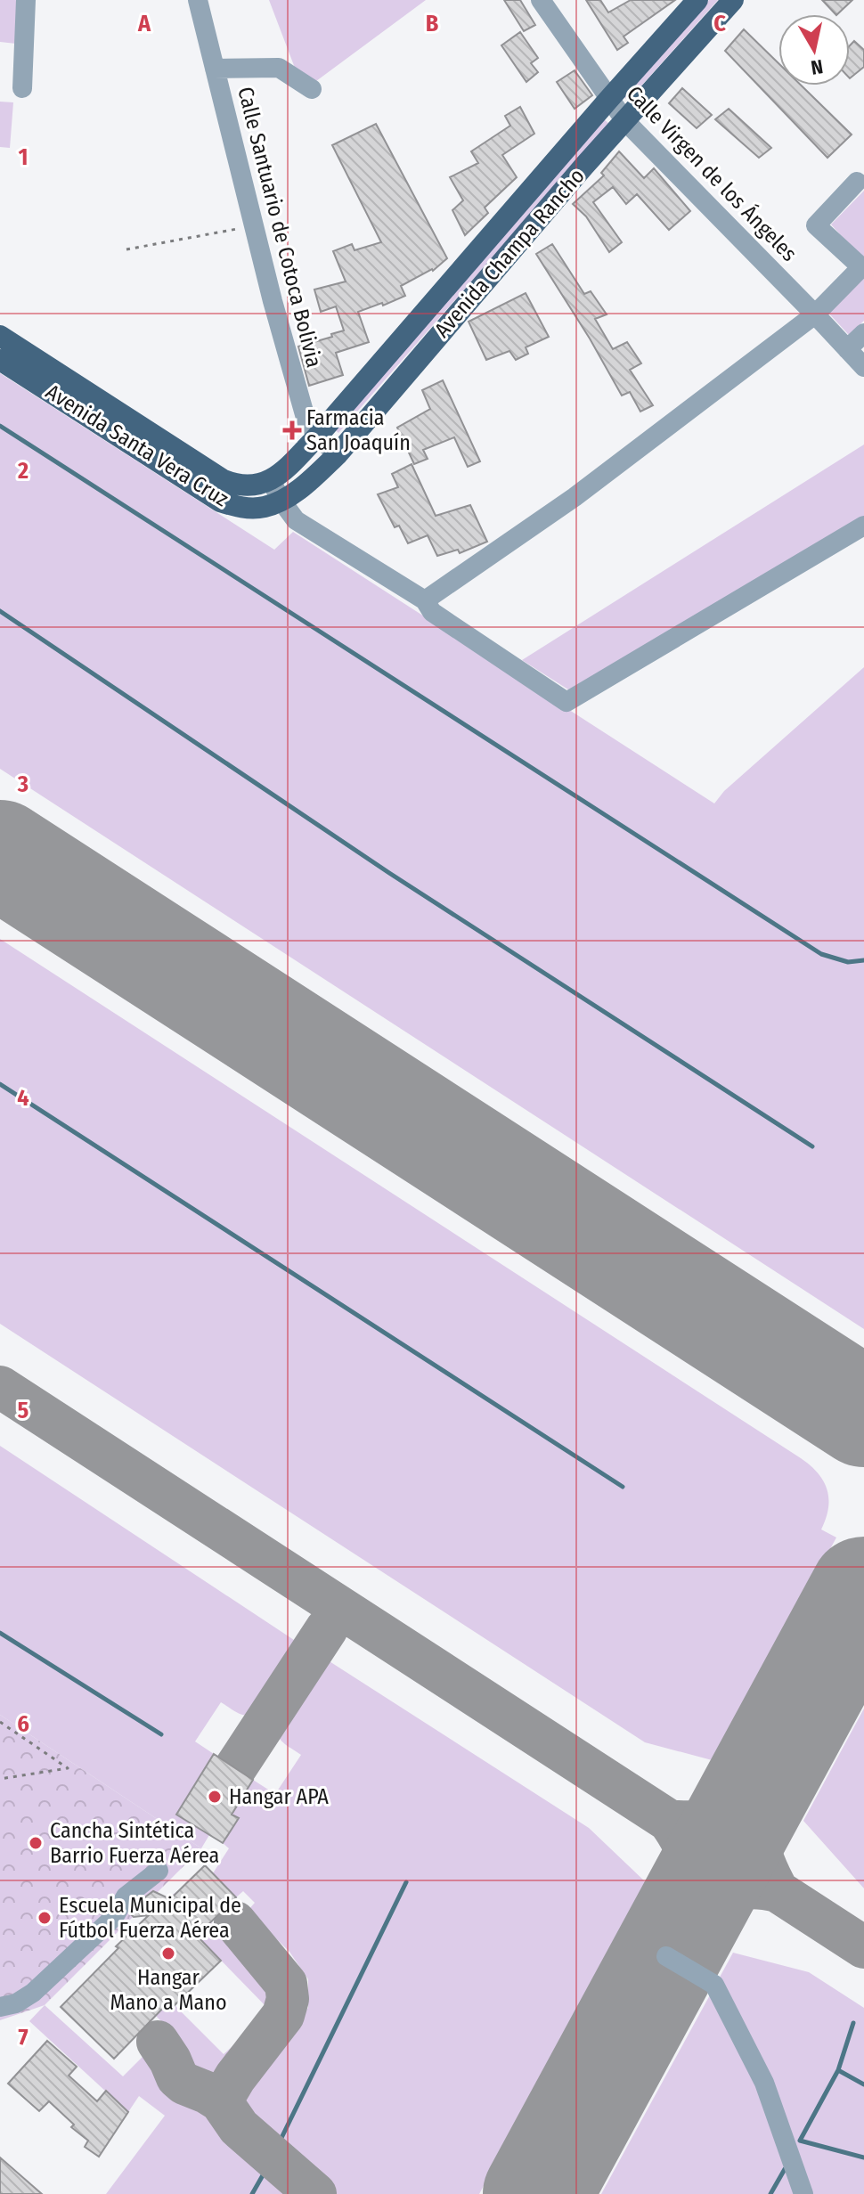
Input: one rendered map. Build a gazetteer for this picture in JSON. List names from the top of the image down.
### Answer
{
  "streets": {
    "main road": ["Avenida Champa Rancho", "Avenida Santa Vera Cruz"],
    "street": ["Calle Virgen de los Ángeles", "Calle Santuario de Cotoca Bolivia"]
  },
  "crossings": [
    ["Calle Virgen de los Ángeles", "Avenida Champa Rancho"],
    ["Calle Santuario de Cotoca Bolivia", "Avenida Champa Rancho"],
    ["Avenida Champa Rancho", "Avenida Santa Vera Cruz"]
  ],
  "places": {
    "health": ["Farmacia San Joaquín"],
    "other": [
      "Hangar APA",
      "Cancha Sintética Barrio Fuerza Aérea",
      "Escuela Municipal de Fútbol Fuerza Aérea",
      "Hangar Mano a Mano"
    ]
  },
  "north": "bottom",
  "grid": {
    "columns": ["A", "B", "C"],
    "rows": [
      "1",
      "2",
      "3",
      "4",
      "5",
      "6",
      "7"
    ]
  }
}
